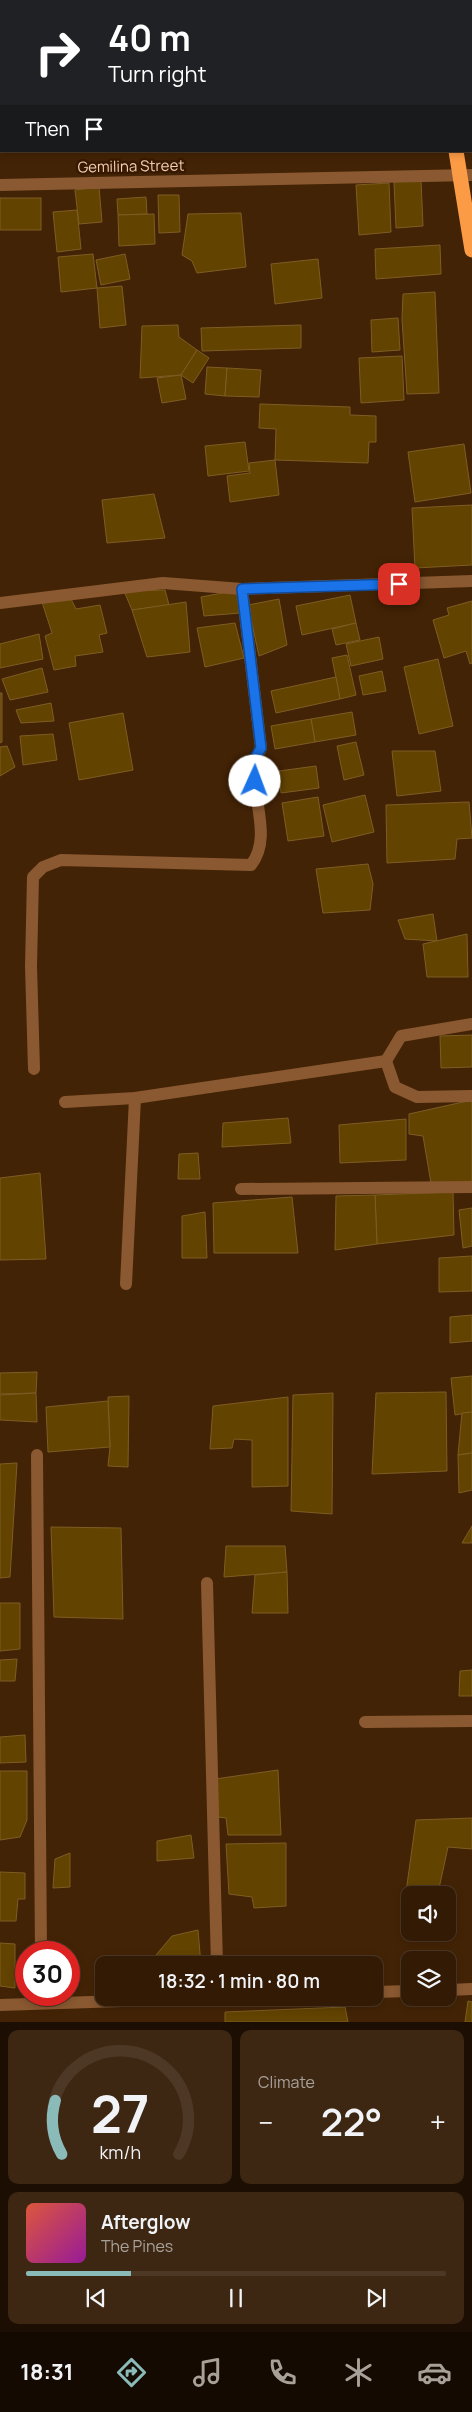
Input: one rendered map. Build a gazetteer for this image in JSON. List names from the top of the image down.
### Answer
{
  "streets": {
    "street": ["Gemilina Street"]
  },
  "page": {
    "turn": ["40 m", "Turn right"],
    "then": "Then",
    "limit": "30",
    "trip": "18:32 · 1 min · 80 m",
    "tile": "Climate",
    "heat": ["−", "22°", "+"],
    "song": ["Afterglow", "The Pines"],
    "tabs": "18:31",
    "gauge": ["27", "km/h"]
  }
}
